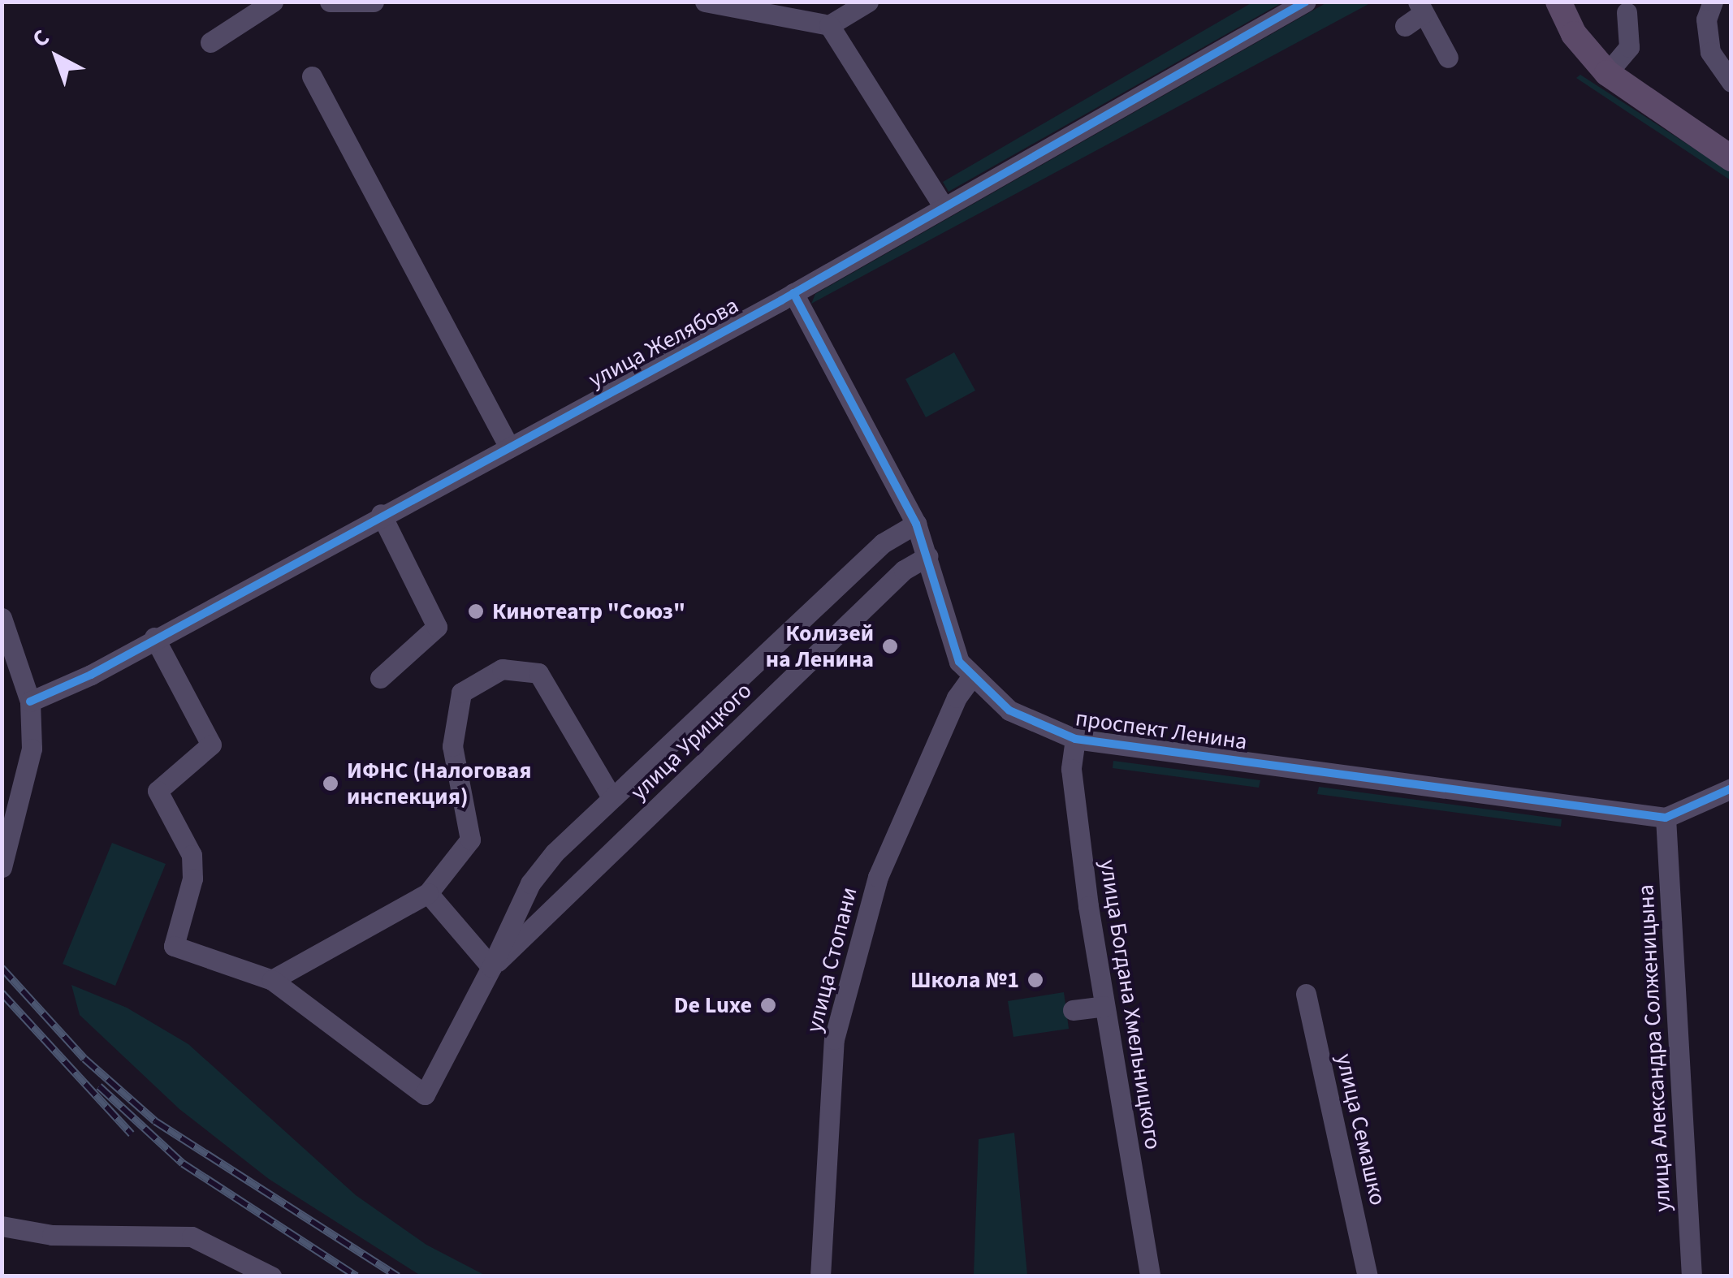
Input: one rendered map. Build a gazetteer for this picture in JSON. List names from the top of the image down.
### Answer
{
  "streets": {
    "street": [
      "улица Желябова",
      "проспект Ленина",
      "улица Урицкого",
      "улица Стопани",
      "улица Богдана Хмельницкого",
      "улица Александра Солженицына",
      "улица Семашко"
    ]
  },
  "crossings": [
    ["улица Желябова", "проспект Ленина"],
    ["проспект Ленина", "улица Урицкого"],
    ["проспект Ленина", "улица Стопани"],
    ["проспект Ленина", "улица Богдана Хмельницкого"],
    ["проспект Ленина", "улица Александра Солженицына"]
  ],
  "places": [
    "Кинотеатр \"Союз\"",
    "Колизей на Ленина",
    "ИФНС (Налоговая инспекция)",
    "Школа №1",
    "De Luxe"
  ],
  "north": "top left"
}
